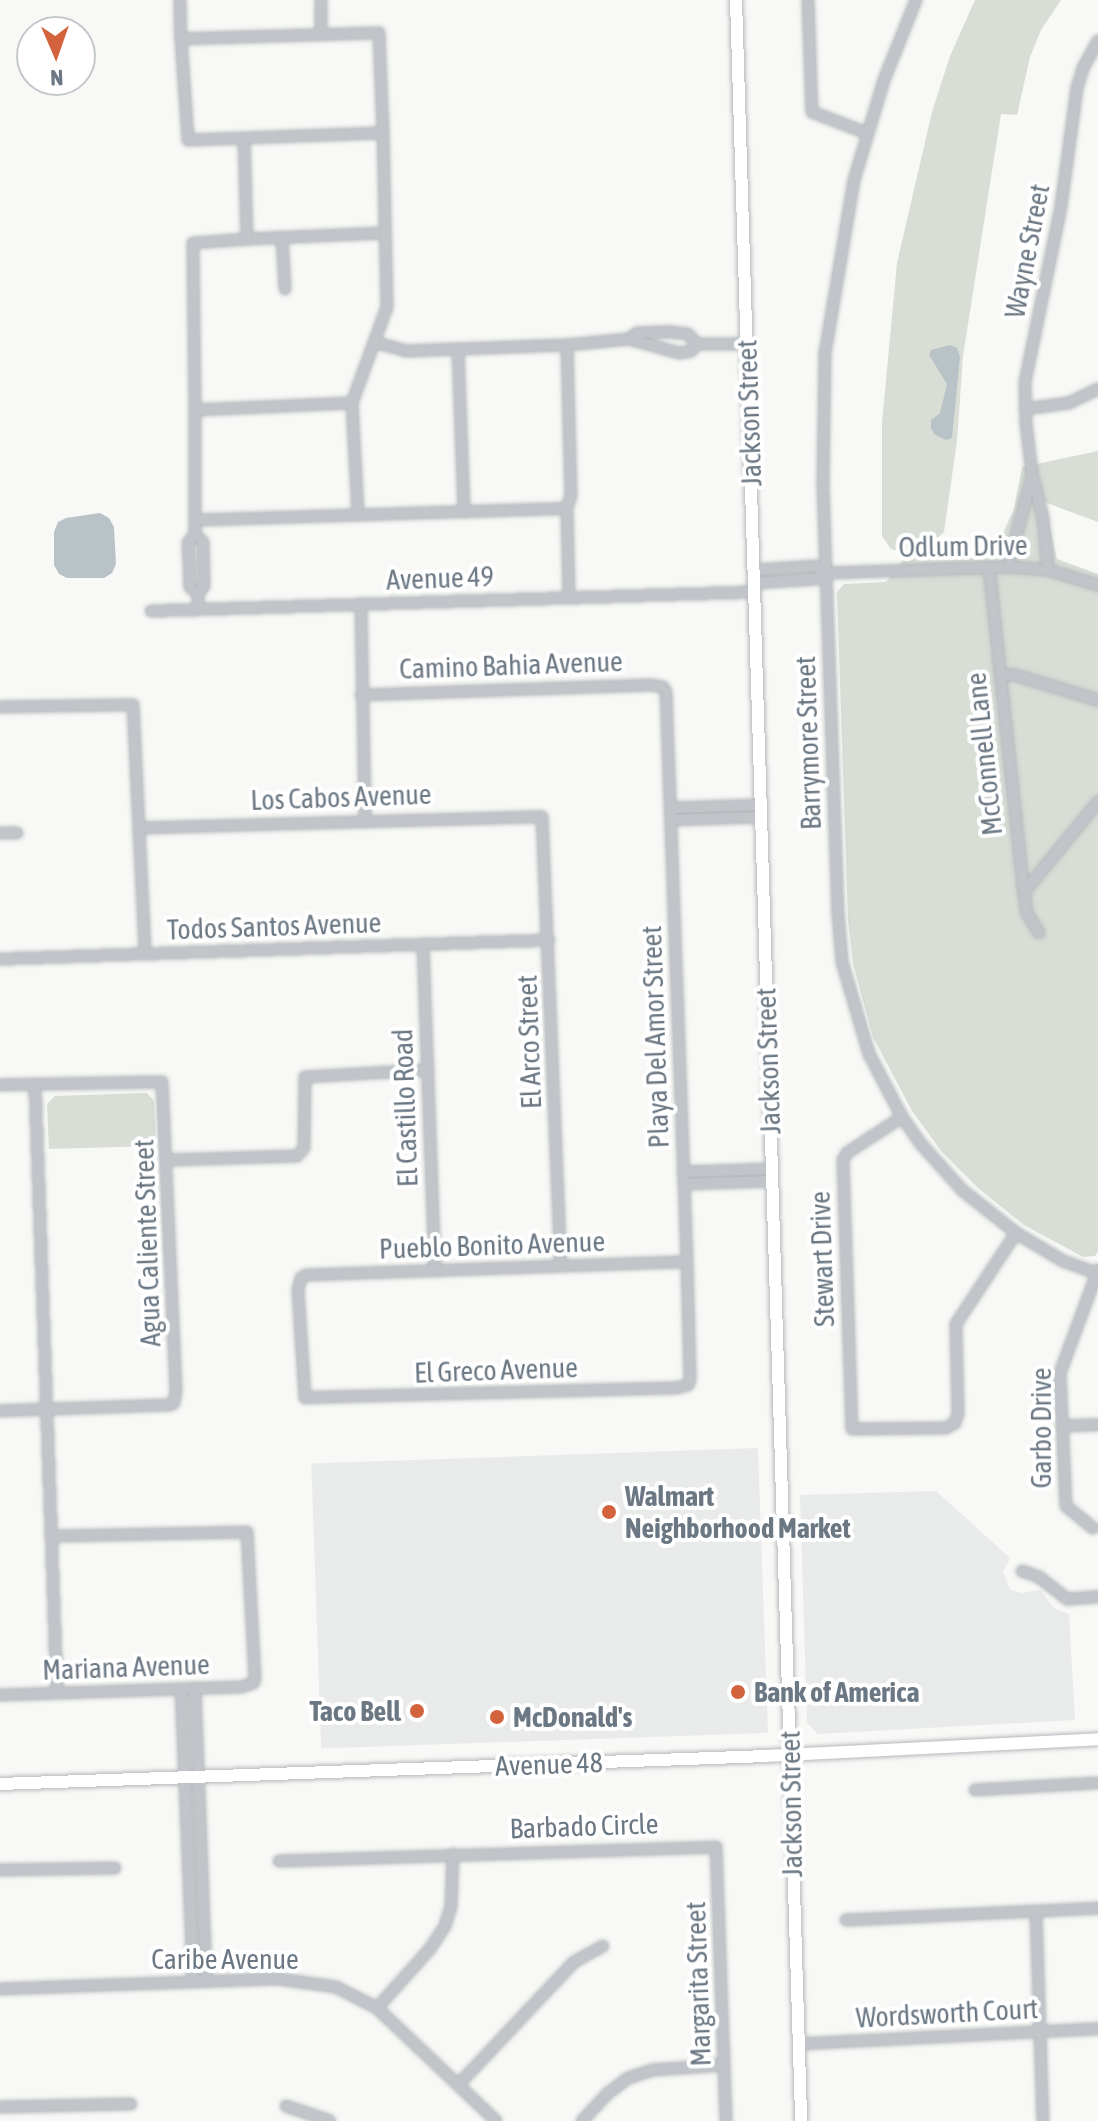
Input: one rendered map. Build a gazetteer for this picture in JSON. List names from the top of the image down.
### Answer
{
  "streets": {
    "main road": ["Jackson Street", "Avenue 48"],
    "street": [
      "Wayne Street",
      "Odlum Drive",
      "Avenue 49",
      "Camino Bahia Avenue",
      "Barrymore Street",
      "McConnell Lane",
      "Los Cabos Avenue",
      "Todos Santos Avenue",
      "Playa Del Amor Street",
      "El Arco Street",
      "El Castillo Road",
      "Agua Caliente Street",
      "Pueblo Bonito Avenue",
      "Stewart Drive",
      "El Greco Avenue",
      "Garbo Drive",
      "Mariana Avenue",
      "Barbado Circle",
      "Caribe Avenue",
      "Margarita Street",
      "Wordsworth Court"
    ]
  },
  "crossings": [
    ["Wayne Street", "Odlum Drive"],
    ["Jackson Street", "Odlum Drive"],
    ["Jackson Street", "Avenue 49"],
    ["Jackson Street", "Avenue 48"],
    ["Jackson Street", "Wordsworth Court"],
    ["Odlum Drive", "Avenue 49"],
    ["Odlum Drive", "Barrymore Street"],
    ["Odlum Drive", "McConnell Lane"],
    ["Camino Bahia Avenue", "Playa Del Amor Street"],
    ["Barrymore Street", "Stewart Drive"],
    ["Barrymore Street", "Garbo Drive"],
    ["Los Cabos Avenue", "El Arco Street"],
    ["Todos Santos Avenue", "El Arco Street"],
    ["Todos Santos Avenue", "El Castillo Road"],
    ["Playa Del Amor Street", "Pueblo Bonito Avenue"],
    ["Playa Del Amor Street", "El Greco Avenue"],
    ["El Arco Street", "Pueblo Bonito Avenue"],
    ["El Castillo Road", "Pueblo Bonito Avenue"],
    ["Pueblo Bonito Avenue", "El Greco Avenue"],
    ["Barbado Circle", "Margarita Street"]
  ],
  "places": [
    "Walmart Neighborhood Market",
    "Bank of America",
    "Taco Bell",
    "McDonald's"
  ],
  "north": "bottom"
}
